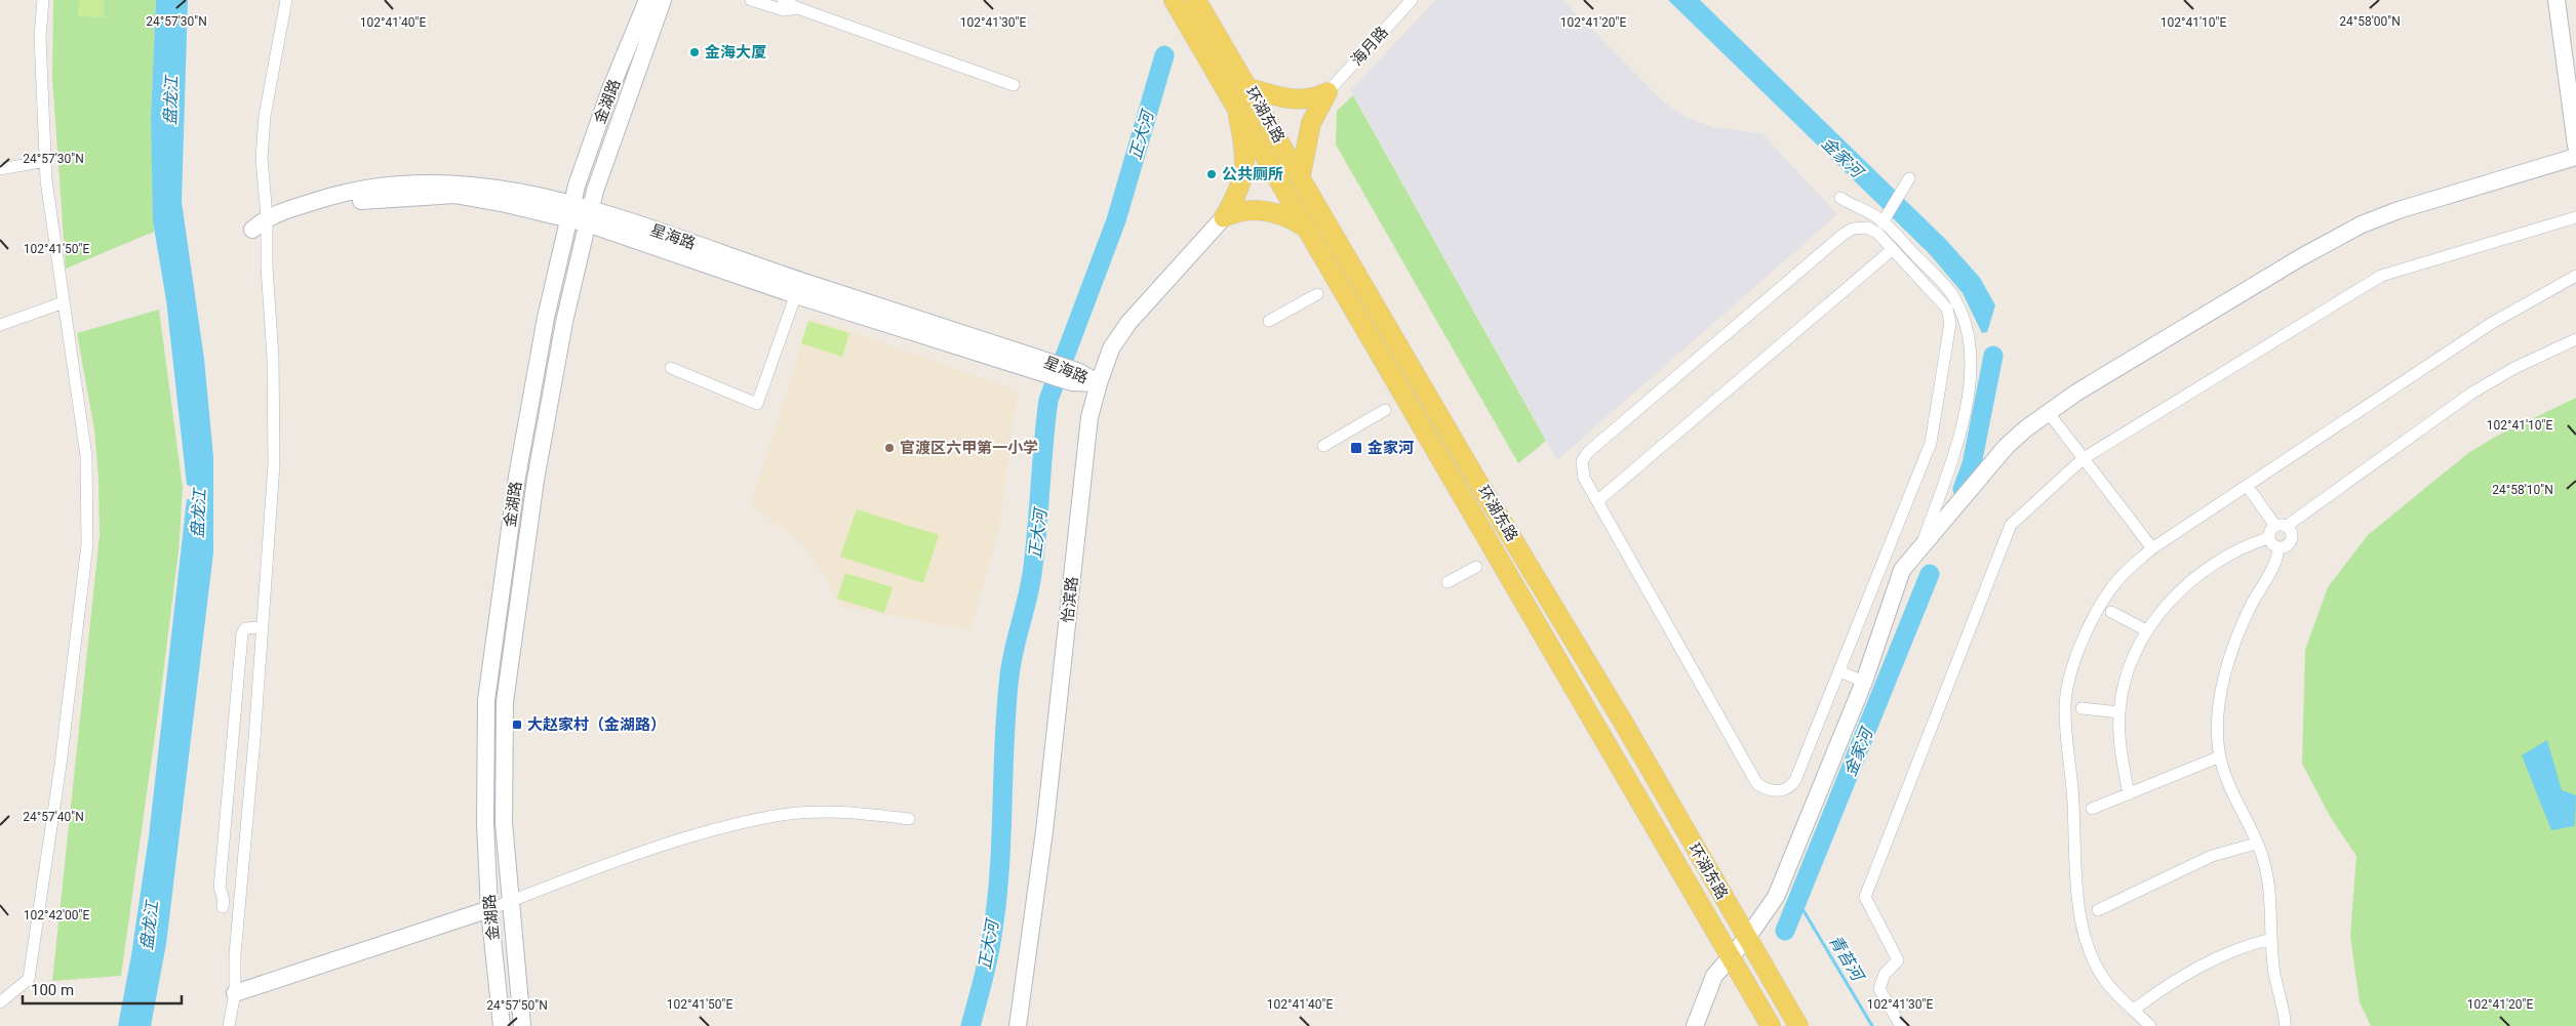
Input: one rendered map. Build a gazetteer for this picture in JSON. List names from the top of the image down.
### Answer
{
  "streets": {
    "main road": ["环湖东路"],
    "street": [
      "海月路",
      "金湖路",
      "星海路",
      "怡滨路"
    ]
  },
  "crossings": [
    ["金湖路", "星海路"],
    ["星海路", "怡滨路"]
  ],
  "water": [
    "盘龙江",
    "正大河",
    "金家河",
    "青苔河"
  ],
  "places": {
    "other": ["金海大厦", "公共厕所", "官渡区六甲第一小学"],
    "transit": ["金家河", "大赵家村（金湖路）"]
  },
  "scale_bar": "100 m",
  "coordinates": [
    "24°57'30\"N",
    "24°58'00\"N",
    "102°41'40\"E",
    "102°41'30\"E",
    "102°41'20\"E",
    "102°41'10\"E",
    "102°41'50\"E",
    "24°58'10\"N",
    "24°57'40\"N",
    "102°42'00\"E",
    "24°57'50\"N"
  ]
}
